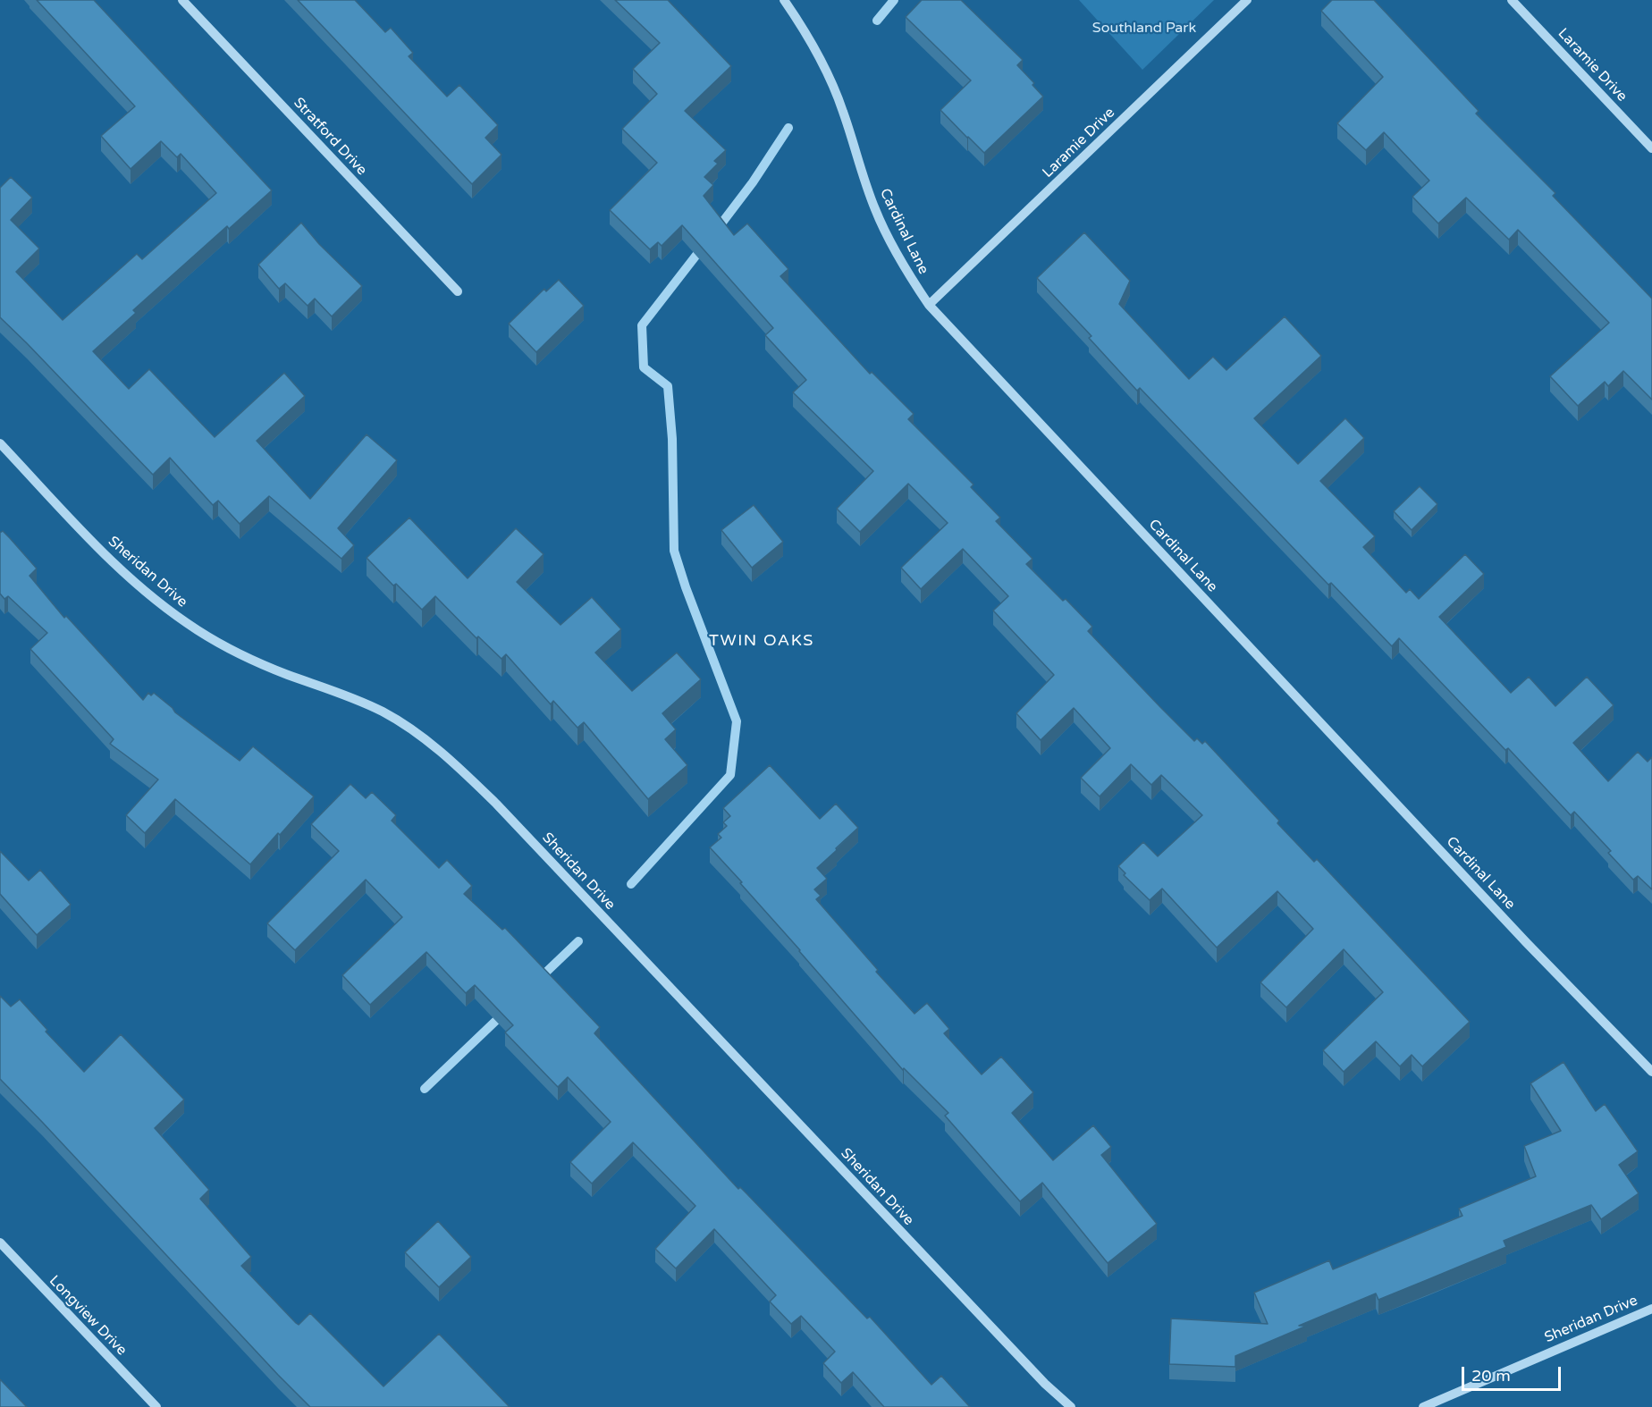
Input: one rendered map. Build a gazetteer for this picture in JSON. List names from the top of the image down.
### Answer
{
  "streets": {
    "street": [
      "Laramie Drive",
      "Stratford Drive",
      "Cardinal Lane",
      "Sheridan Drive",
      "Longview Drive"
    ]
  },
  "crossings": [
    ["Laramie Drive", "Cardinal Lane"]
  ],
  "districts": ["TWIN OAKS"],
  "parks": ["Southland Park"],
  "scale_bar": "20 m"
}
